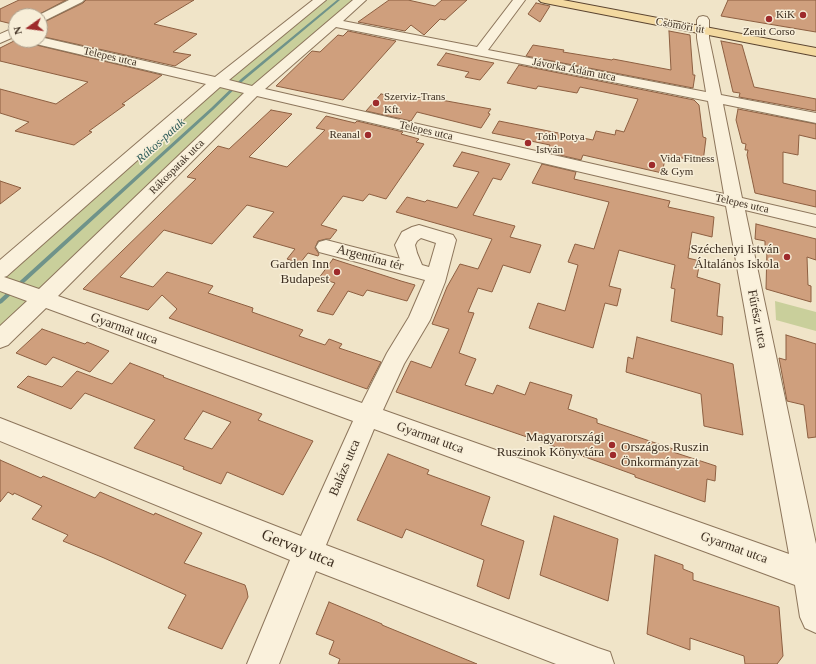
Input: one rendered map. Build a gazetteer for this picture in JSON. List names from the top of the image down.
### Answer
{
  "streets": {
    "main road": ["Csömöri út"],
    "street": [
      "Telepes utca",
      "Jávorka Ádám utca",
      "Rákospatak utca",
      "Argentína tér",
      "Fűrész utca",
      "Gyarmat utca",
      "Balázs utca",
      "Gervay utca"
    ]
  },
  "crossings": [
    ["Csömöri út", "Fűrész utca"],
    ["Telepes utca", "Rákospatak utca"],
    ["Telepes utca", "Fűrész utca"],
    ["Jávorka Ádám utca", "Rákospatak utca"],
    ["Jávorka Ádám utca", "Fűrész utca"],
    ["Rákospatak utca", "Gyarmat utca"],
    ["Argentína tér", "Balázs utca"],
    ["Fűrész utca", "Gyarmat utca"],
    ["Gyarmat utca", "Balázs utca"],
    ["Balázs utca", "Gervay utca"]
  ],
  "water": ["Rákos-patak"],
  "places": [
    "KiK",
    "Zenit Corso",
    "Szerviz-Trans Kft.",
    "Reanal",
    "Tóth Potya István",
    "Vida Fitness & Gym",
    "Széchenyi István Általános Iskola",
    "Garden Inn Budapest",
    "Magyarországi Ruszinok Könyvtára",
    "Országos Ruszin Önkormányzat"
  ],
  "north": "left"
}
